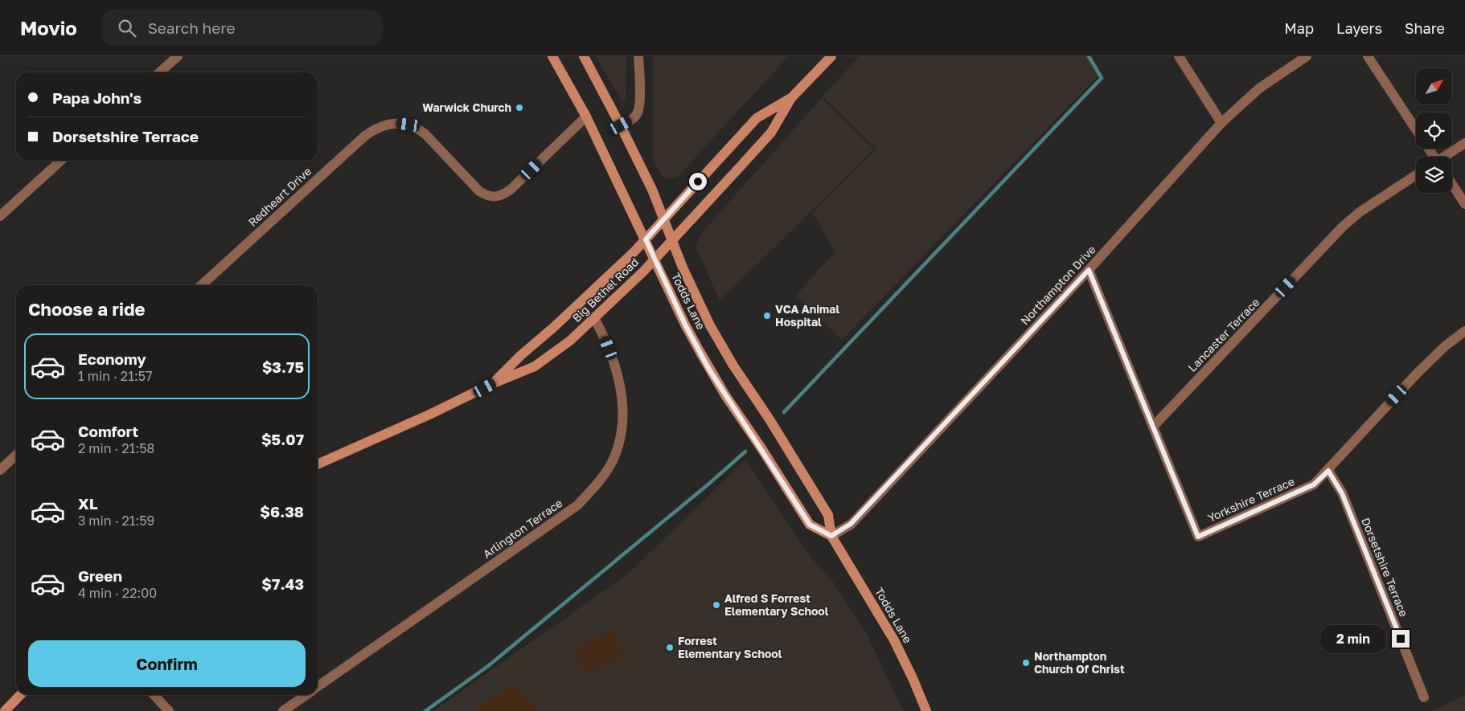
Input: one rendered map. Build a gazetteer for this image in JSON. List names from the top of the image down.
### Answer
{
  "streets": {
    "main road": ["Big Bethel Road", "Todds Lane"],
    "street": [
      "Redheart Drive",
      "Northampton Drive",
      "Lancaster Terrace",
      "Yorkshire Terrace",
      "Arlington Terrace",
      "Dorsetshire Terrace"
    ]
  },
  "crossings": [
    ["Redheart Drive", "Todds Lane"],
    ["Northampton Drive", "Todds Lane"],
    ["Northampton Drive", "Yorkshire Terrace"],
    ["Big Bethel Road", "Todds Lane"],
    ["Big Bethel Road", "Arlington Terrace"],
    ["Lancaster Terrace", "Yorkshire Terrace"],
    ["Yorkshire Terrace", "Dorsetshire Terrace"]
  ],
  "places": [
    "Warwick Church",
    "VCA Animal Hospital",
    "Alfred S Forrest Elementary School",
    "Forrest Elementary School",
    "Northampton Church Of Christ"
  ],
  "north": "top right",
  "page": {
    "header": "Movio",
    "search": "Search here",
    "nav": ["Map", "Layers", "Share"],
    "banner": ["Papa John's", "Dorsetshire Terrace"],
    "heading": "Choose a ride",
    "list": [
      {
        "name": "Economy",
        "note": "1 min · 21:57",
        "value": "$3.75"
      },
      {
        "name": "Comfort",
        "note": "2 min · 21:58",
        "value": "$5.07"
      },
      {
        "name": "XL",
        "note": "3 min · 21:59",
        "value": "$6.38"
      },
      {
        "name": "Green",
        "note": "4 min · 22:00",
        "value": "$7.43"
      }
    ],
    "bubble": "2 min",
    "buttons": "Confirm"
  }
}
